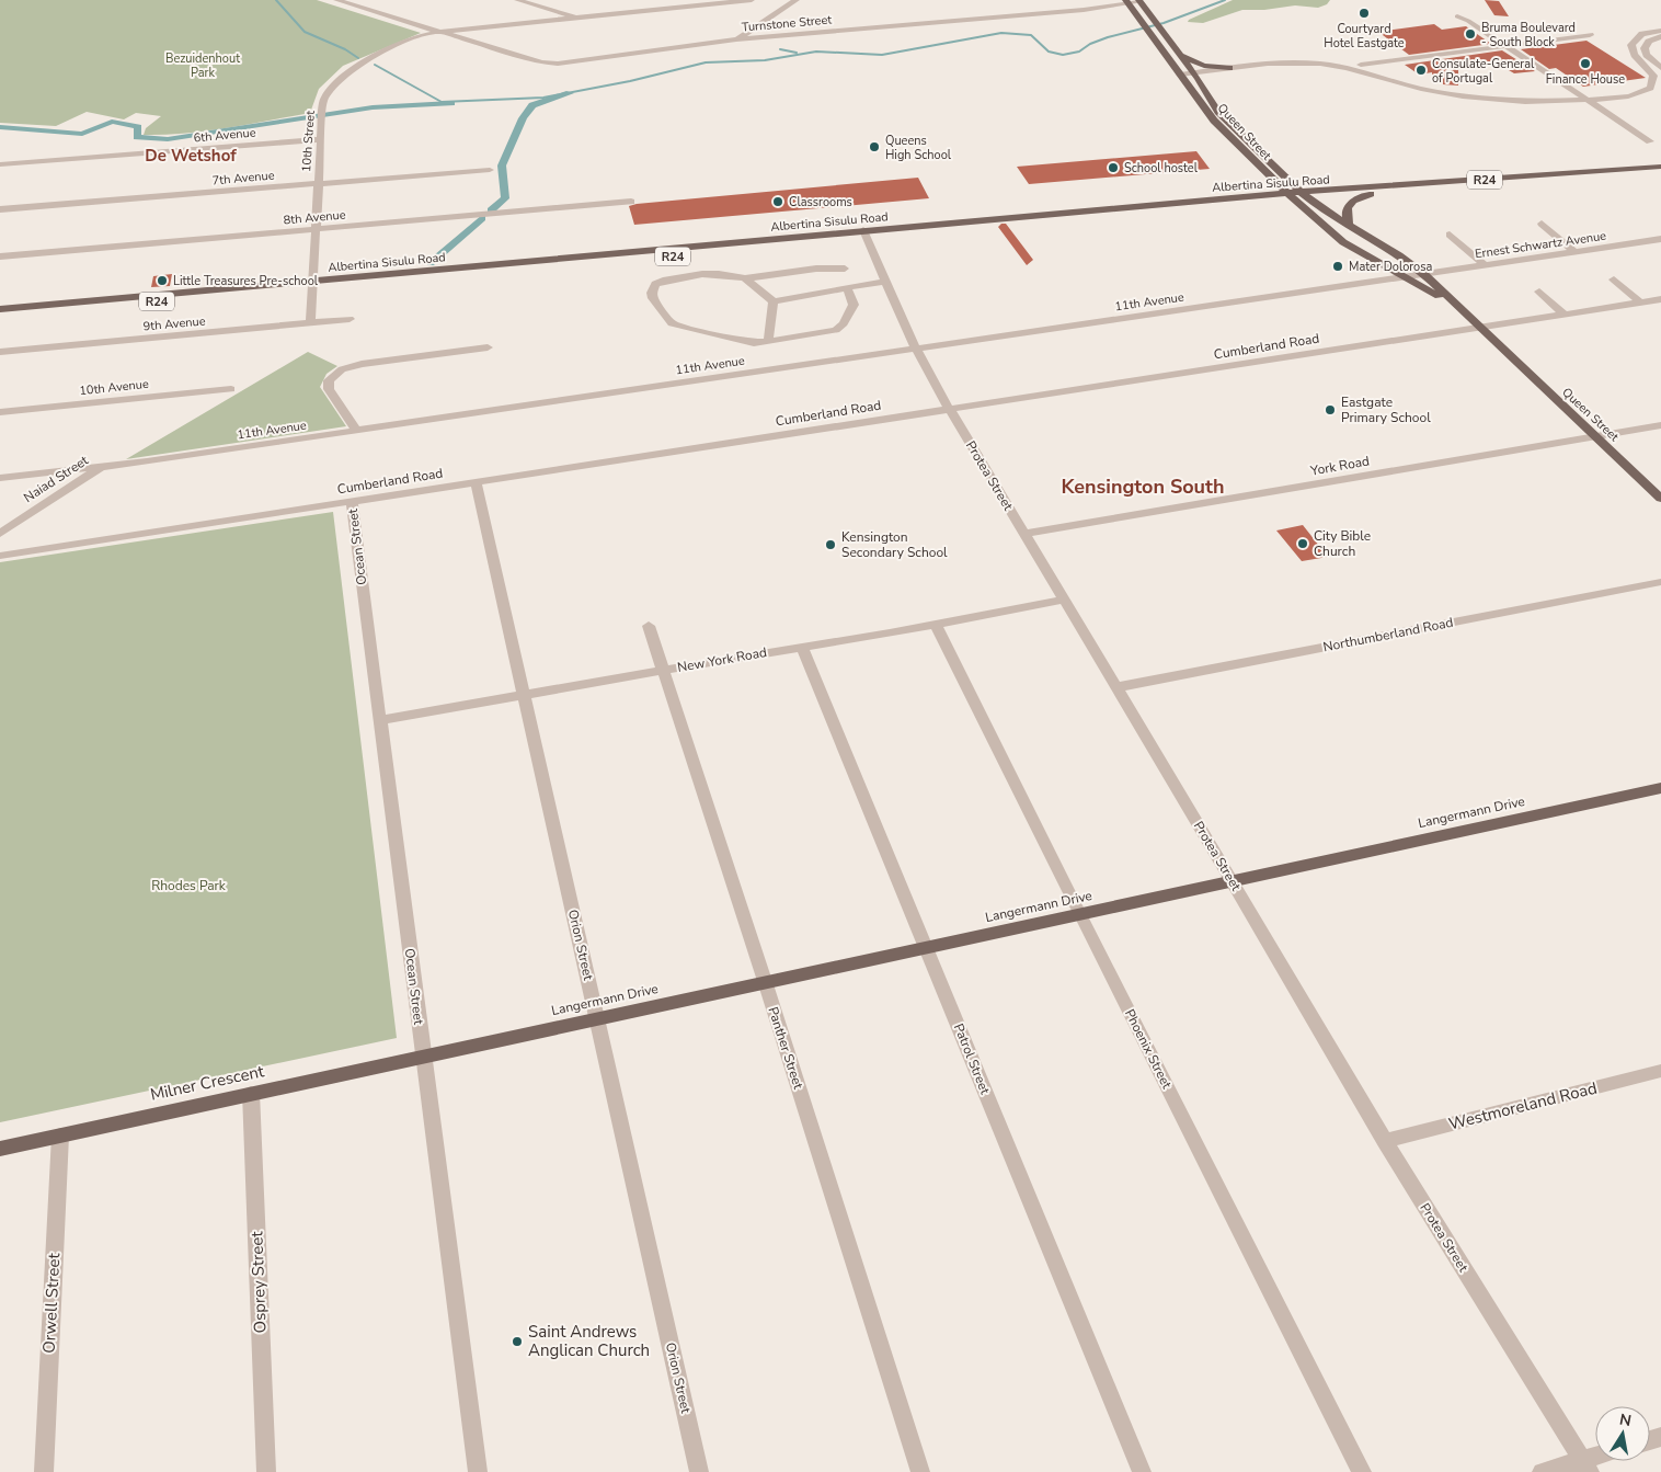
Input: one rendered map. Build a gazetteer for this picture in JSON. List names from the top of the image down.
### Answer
{
  "streets": {
    "main road": [
      "Queen Street",
      "R24",
      "Albertina Sisulu Road",
      "Langermann Drive",
      "Milner Crescent"
    ],
    "street": [
      "Turnstone Street",
      "6th Avenue",
      "10th Street",
      "7th Avenue",
      "8th Avenue",
      "Ernest Schwartz Avenue",
      "11th Avenue",
      "9th Avenue",
      "Cumberland Road",
      "10th Avenue",
      "York Road",
      "Protea Street",
      "Naiad Street",
      "Ocean Street",
      "Northumberland Road",
      "New York Road",
      "Orion Street",
      "Panther Street",
      "Phoenix Street",
      "Patrol Street",
      "Westmoreland Road",
      "Osprey Street",
      "Orwell Street"
    ]
  },
  "crossings": [
    ["Turnstone Street", "Queen Street"],
    ["Turnstone Street", "10th Street"],
    ["Queen Street", "Albertina Sisulu Road"],
    ["Queen Street", "Ernest Schwartz Avenue"],
    ["Queen Street", "11th Avenue"],
    ["Queen Street", "Cumberland Road"],
    ["Queen Street", "York Road"],
    ["6th Avenue", "10th Street"],
    ["10th Street", "7th Avenue"],
    ["10th Street", "Albertina Sisulu Road"],
    ["10th Street", "8th Avenue"],
    ["10th Street", "9th Avenue"],
    ["Albertina Sisulu Road", "Protea Street"],
    ["Ernest Schwartz Avenue", "11th Avenue"],
    ["11th Avenue", "Protea Street"],
    ["11th Avenue", "Naiad Street"],
    ["Cumberland Road", "Protea Street"],
    ["Cumberland Road", "Ocean Street"],
    ["Cumberland Road", "Orion Street"],
    ["York Road", "Protea Street"],
    ["Protea Street", "Northumberland Road"],
    ["Protea Street", "New York Road"],
    ["Protea Street", "Langermann Drive"],
    ["Protea Street", "Westmoreland Road"],
    ["Ocean Street", "New York Road"],
    ["Ocean Street", "Langermann Drive"],
    ["Ocean Street", "Milner Crescent"],
    ["New York Road", "Orion Street"],
    ["New York Road", "Panther Street"],
    ["New York Road", "Phoenix Street"],
    ["New York Road", "Patrol Street"],
    ["Langermann Drive", "Orion Street"],
    ["Langermann Drive", "Panther Street"],
    ["Langermann Drive", "Phoenix Street"],
    ["Langermann Drive", "Patrol Street"],
    ["Langermann Drive", "Milner Crescent"],
    ["Milner Crescent", "Osprey Street"],
    ["Milner Crescent", "Orwell Street"]
  ],
  "districts": ["De Wetshof", "Kensington South"],
  "parks": ["Bezuidenhout Park", "Rhodes Park"],
  "places": [
    "Courtyard Hotel Eastgate",
    "Bruma Boulevard - South Block",
    "Finance House",
    "Consulate-General of Portugal",
    "Queens High School",
    "School hostel",
    "Classrooms",
    "Mater Dolorosa",
    "Little Treasures Pre-school",
    "Eastgate Primary School",
    "City Bible Church",
    "Kensington Secondary School",
    "Saint Andrews Anglican Church"
  ],
  "north": "top"
}
